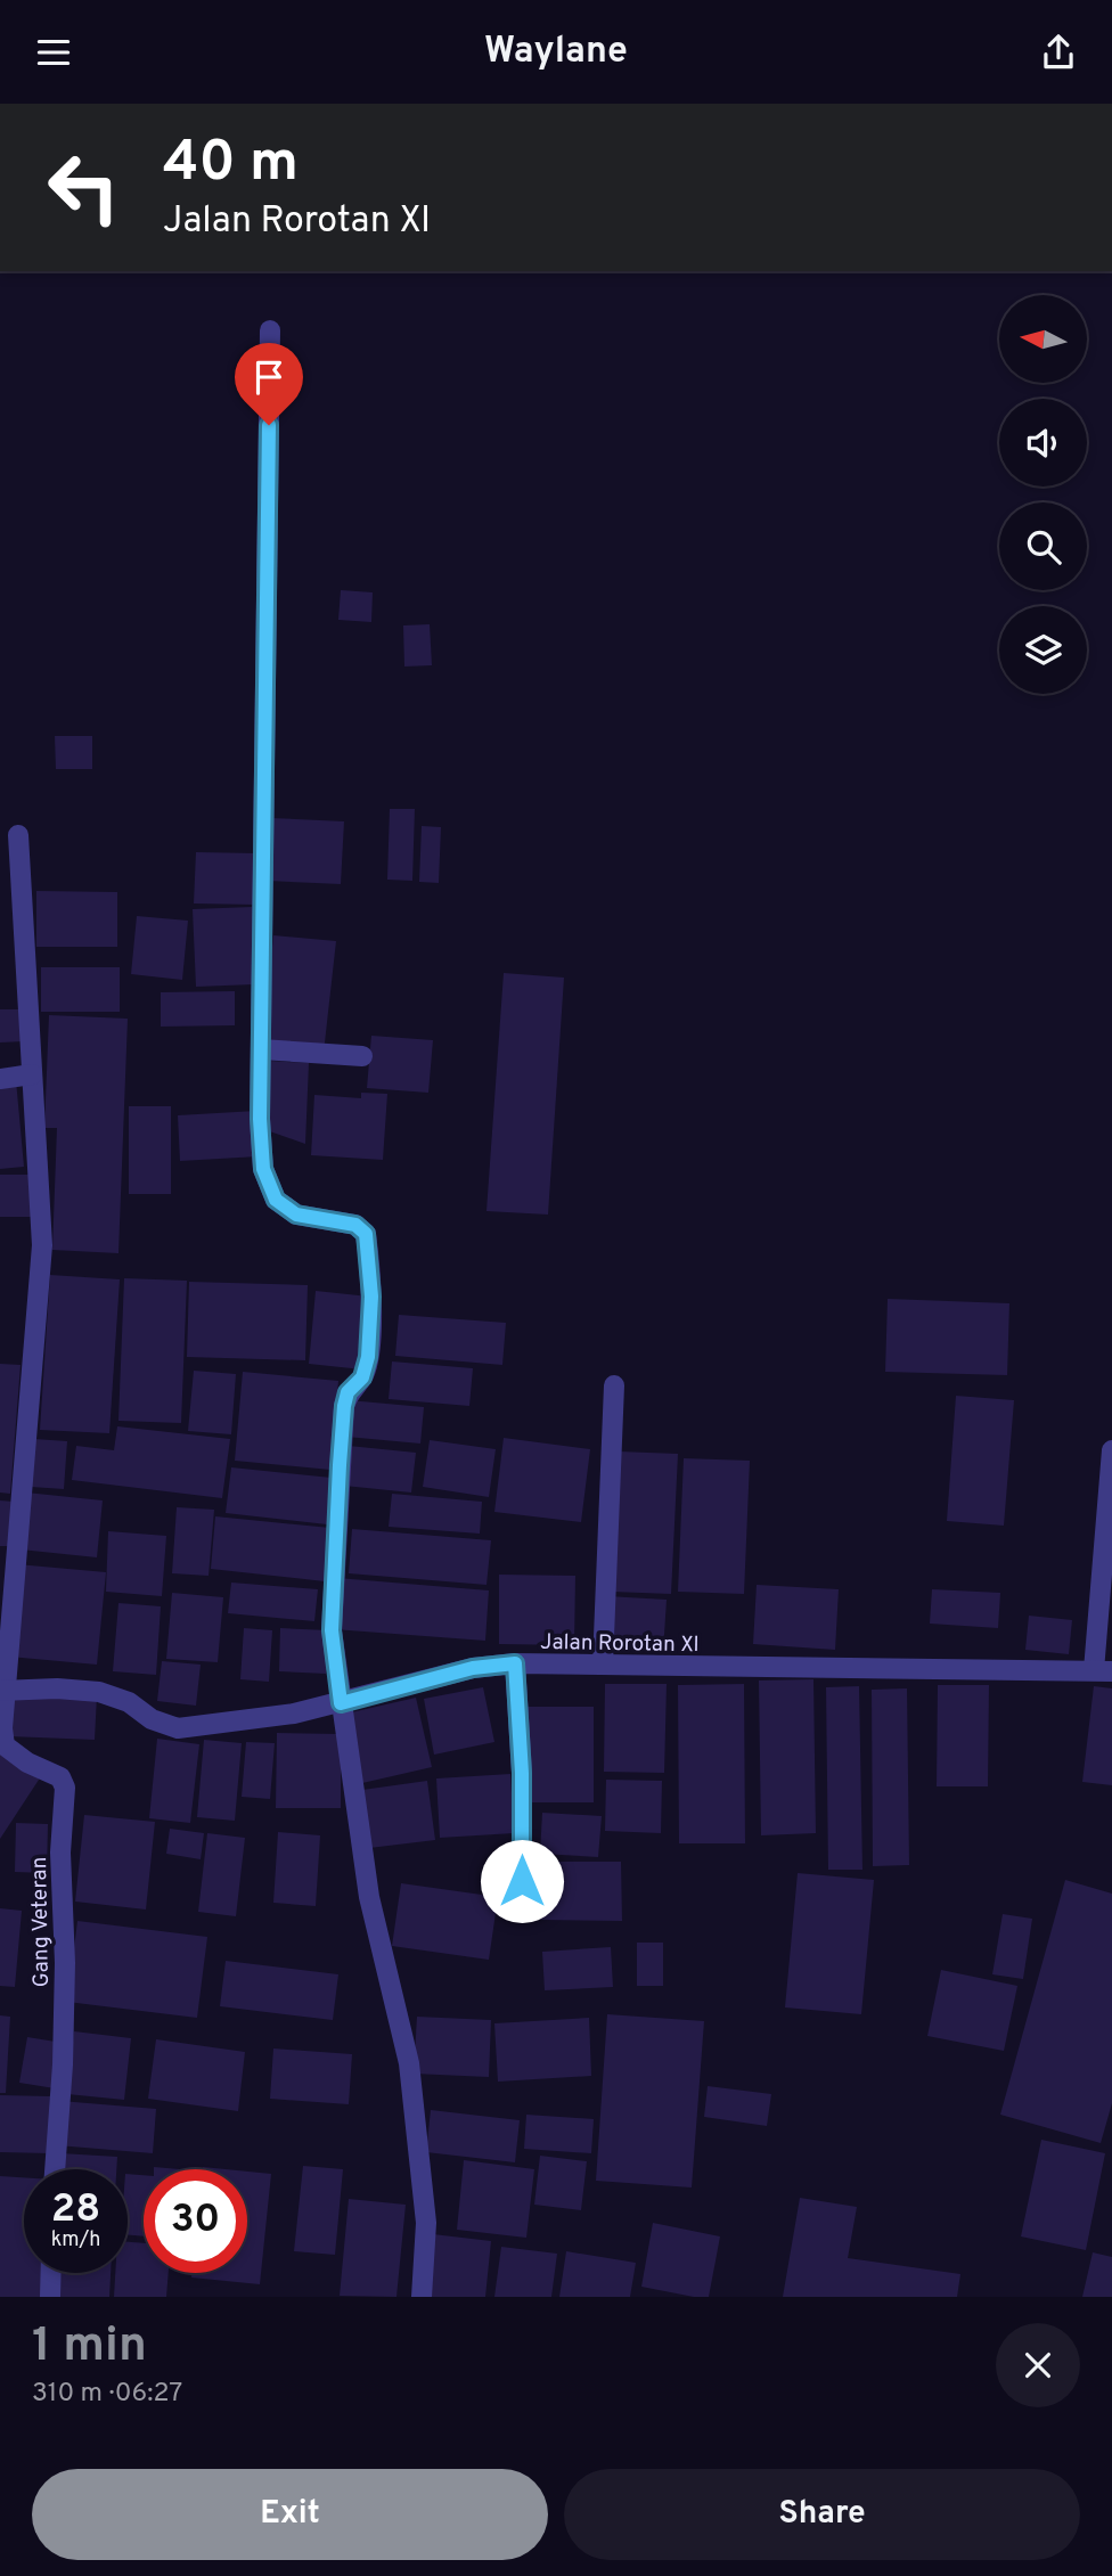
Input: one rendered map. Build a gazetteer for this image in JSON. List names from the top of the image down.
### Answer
{
  "streets": {
    "street": ["Jalan Rorotan XI", "Gang Veteran"]
  },
  "crossings": [
    ["Jalan Rorotan XI", "Gang Veteran"]
  ],
  "north": "left",
  "page": {
    "header": "Waylane",
    "turn": ["40 m", "Jalan Rorotan XI"],
    "speed": "28 km/h",
    "limit": "30",
    "heading": ["1 min", "310 m · 06:27"],
    "buttons": ["Exit", "Share"]
  }
}
